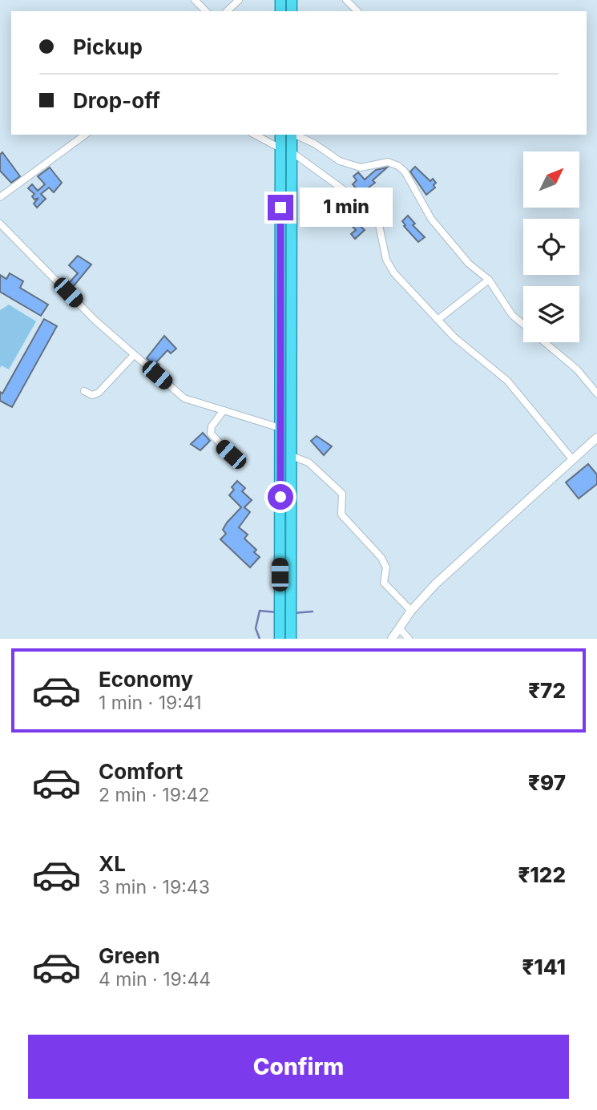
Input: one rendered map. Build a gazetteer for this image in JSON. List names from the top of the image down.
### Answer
{
  "north": "top right",
  "page": {
    "banner": ["Pickup", "Drop-off"],
    "bubble": "1 min",
    "list": [
      {
        "name": "Economy",
        "note": "1 min · 19:41",
        "value": "₹72"
      },
      {
        "name": "Comfort",
        "note": "2 min · 19:42",
        "value": "₹97"
      },
      {
        "name": "XL",
        "note": "3 min · 19:43",
        "value": "₹122"
      },
      {
        "name": "Green",
        "note": "4 min · 19:44",
        "value": "₹141"
      }
    ],
    "buttons": "Confirm"
  }
}
